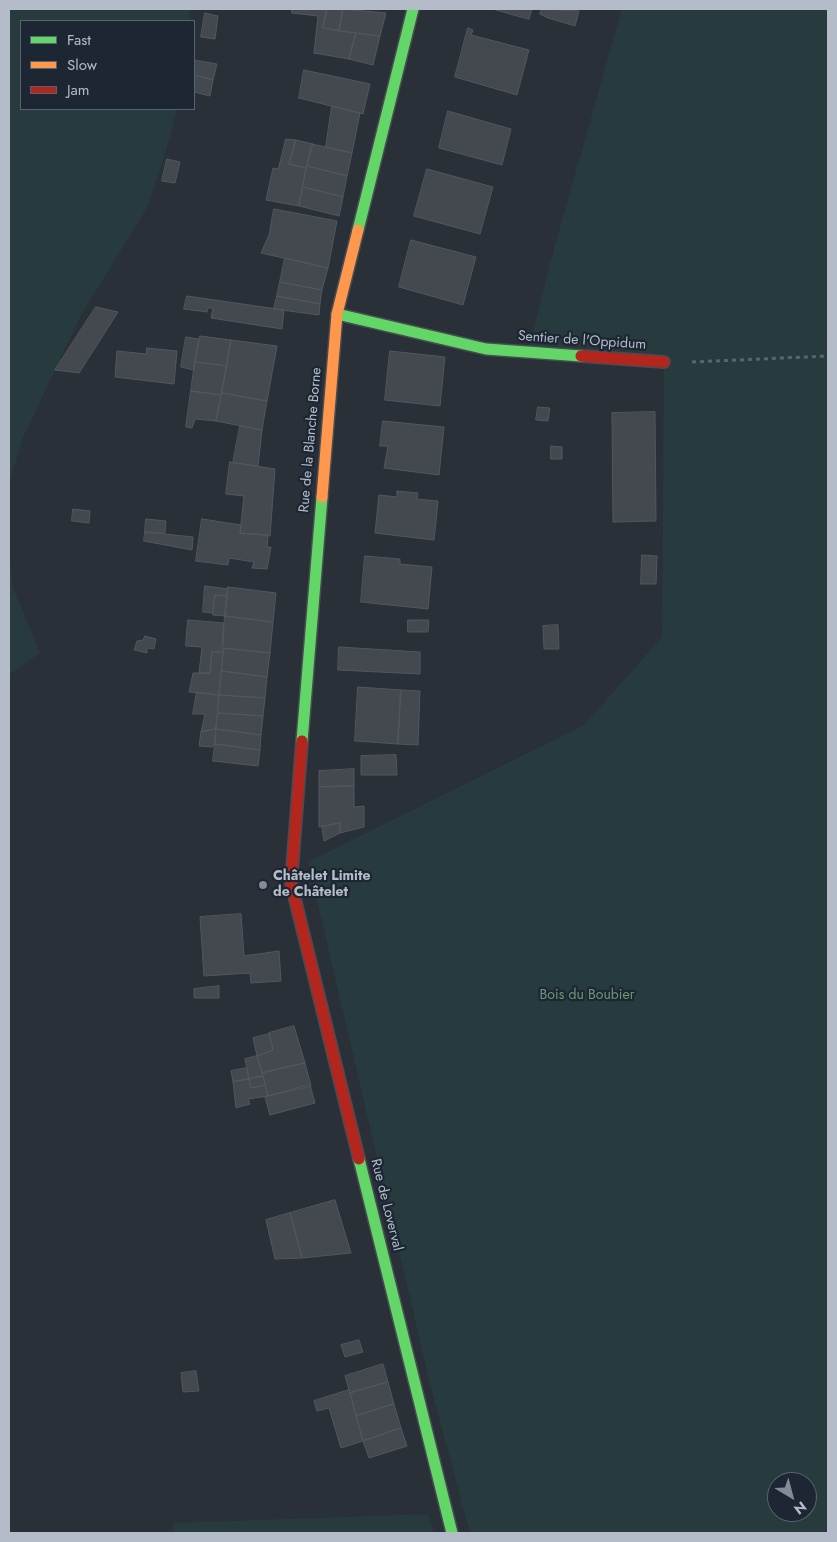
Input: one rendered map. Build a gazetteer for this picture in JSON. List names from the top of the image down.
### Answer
{
  "streets": {
    "street": ["Sentier de l'Oppidum", "Rue de la Blanche Borne", "Rue de Loverval"]
  },
  "crossings": [
    ["Sentier de l'Oppidum", "Rue de la Blanche Borne"],
    ["Rue de la Blanche Borne", "Rue de Loverval"]
  ],
  "parks": ["Bois du Boubier"],
  "places": ["Châtelet Limite de Châtelet"],
  "legend": ["Fast", "Slow", "Jam"],
  "north": "bottom right"
}
